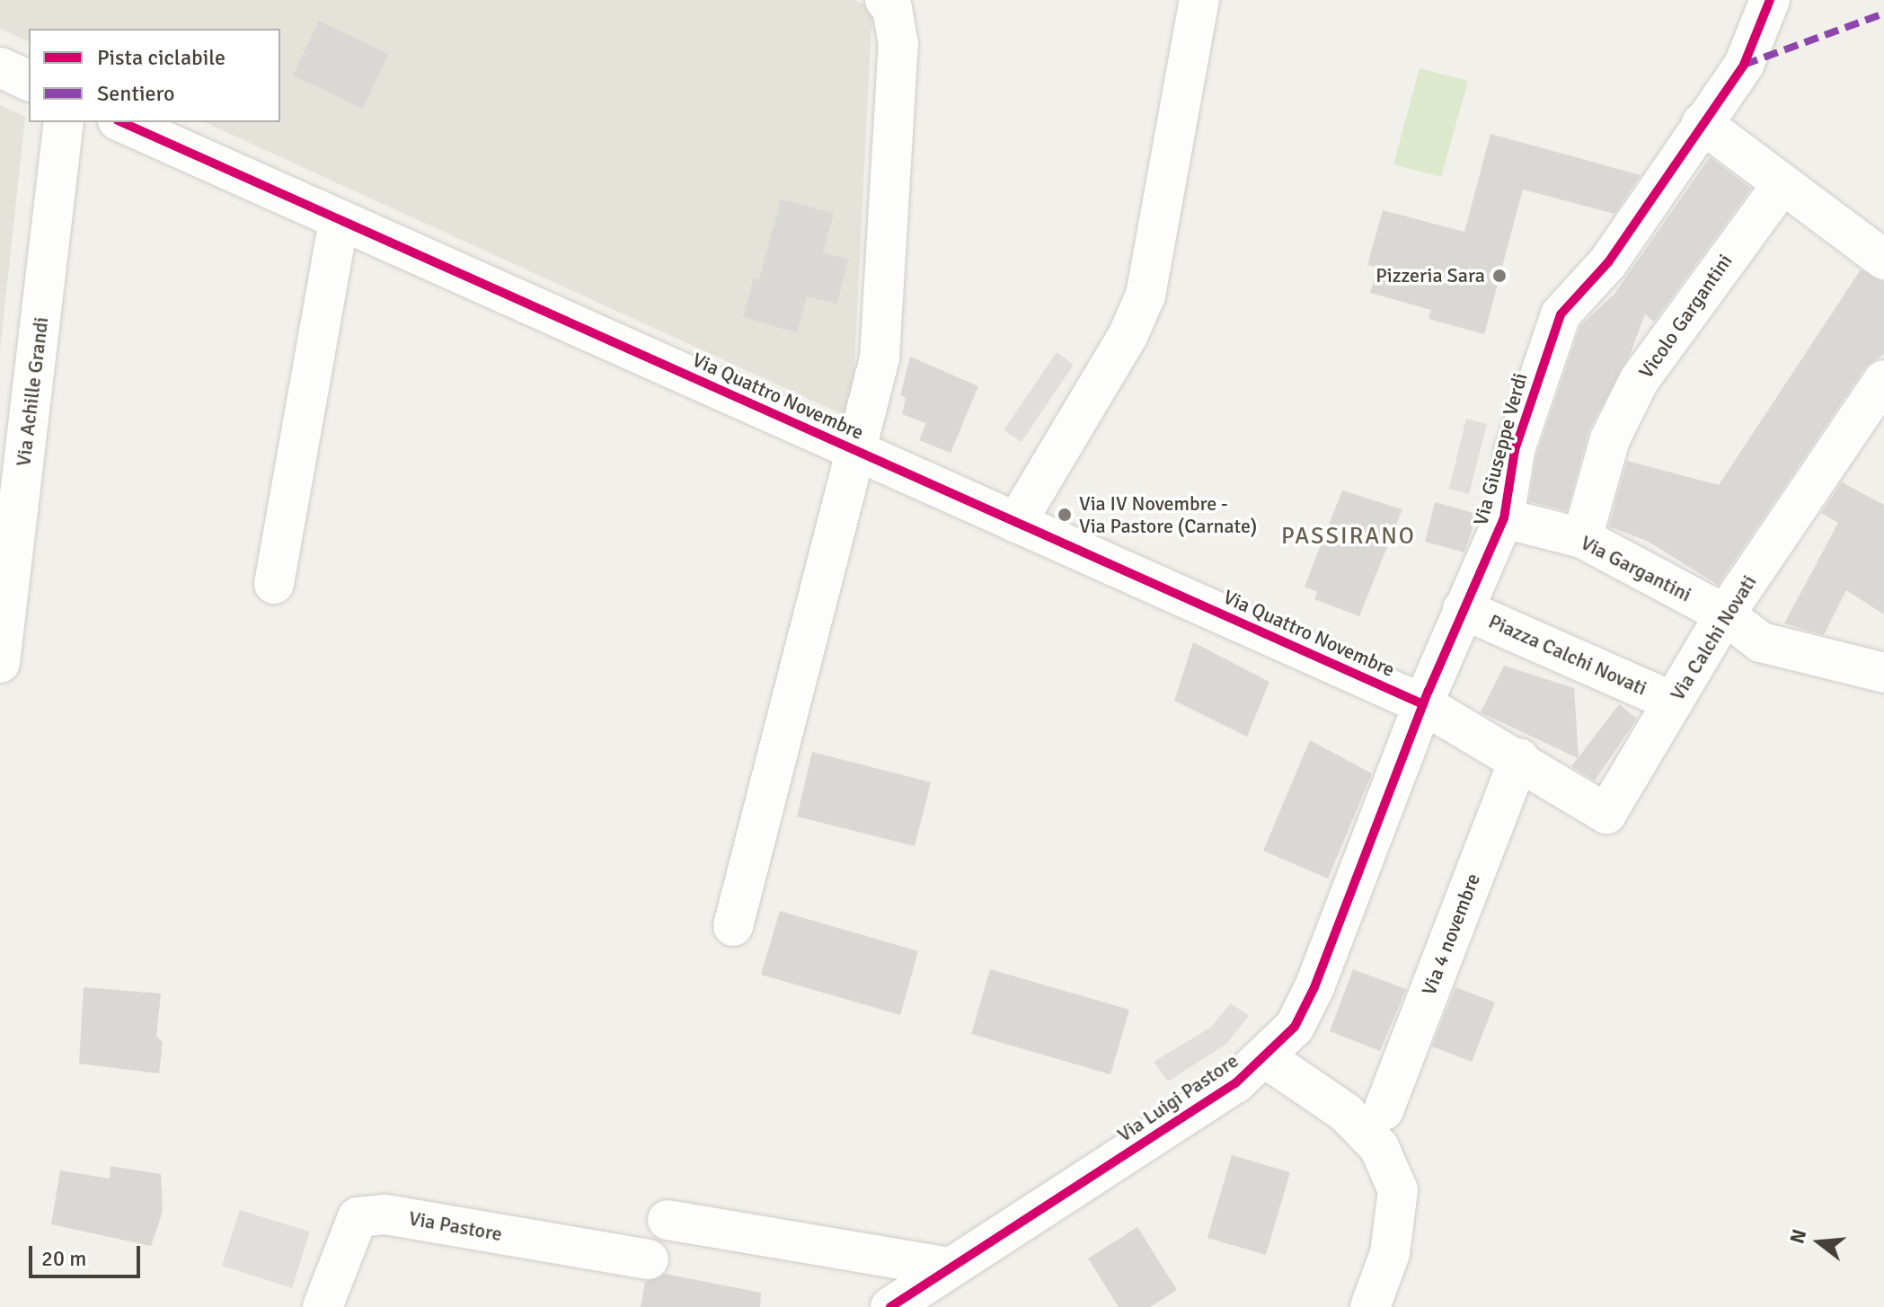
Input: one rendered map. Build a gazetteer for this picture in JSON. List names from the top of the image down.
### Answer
{
  "streets": {
    "street": [
      "Vicolo Gargantini",
      "Via Achille Grandi",
      "Via Quattro Novembre",
      "Via Giuseppe Verdi",
      "Via Gargantini",
      "Via Calchi Novati",
      "Piazza Calchi Novati",
      "Via 4 novembre",
      "Via Luigi Pastore",
      "Via Pastore"
    ]
  },
  "crossings": [
    ["Vicolo Gargantini", "Via Gargantini"],
    ["Via Quattro Novembre", "Via Giuseppe Verdi"],
    ["Via Quattro Novembre", "Via Calchi Novati"],
    ["Via Quattro Novembre", "Via 4 novembre"],
    ["Via Quattro Novembre", "Via Luigi Pastore"],
    ["Via Giuseppe Verdi", "Via Gargantini"],
    ["Via Giuseppe Verdi", "Piazza Calchi Novati"],
    ["Via Giuseppe Verdi", "Via Luigi Pastore"],
    ["Via Gargantini", "Via Calchi Novati"],
    ["Via Calchi Novati", "Piazza Calchi Novati"],
    ["Via Calchi Novati", "Via 4 novembre"]
  ],
  "districts": ["PASSIRANO"],
  "places": ["Pizzeria Sara", "Via IV Novembre - Via Pastore (Carnate)"],
  "legend": ["Pista ciclabile", "Sentiero"],
  "scale_bar": "20 m",
  "north": "left"
}
